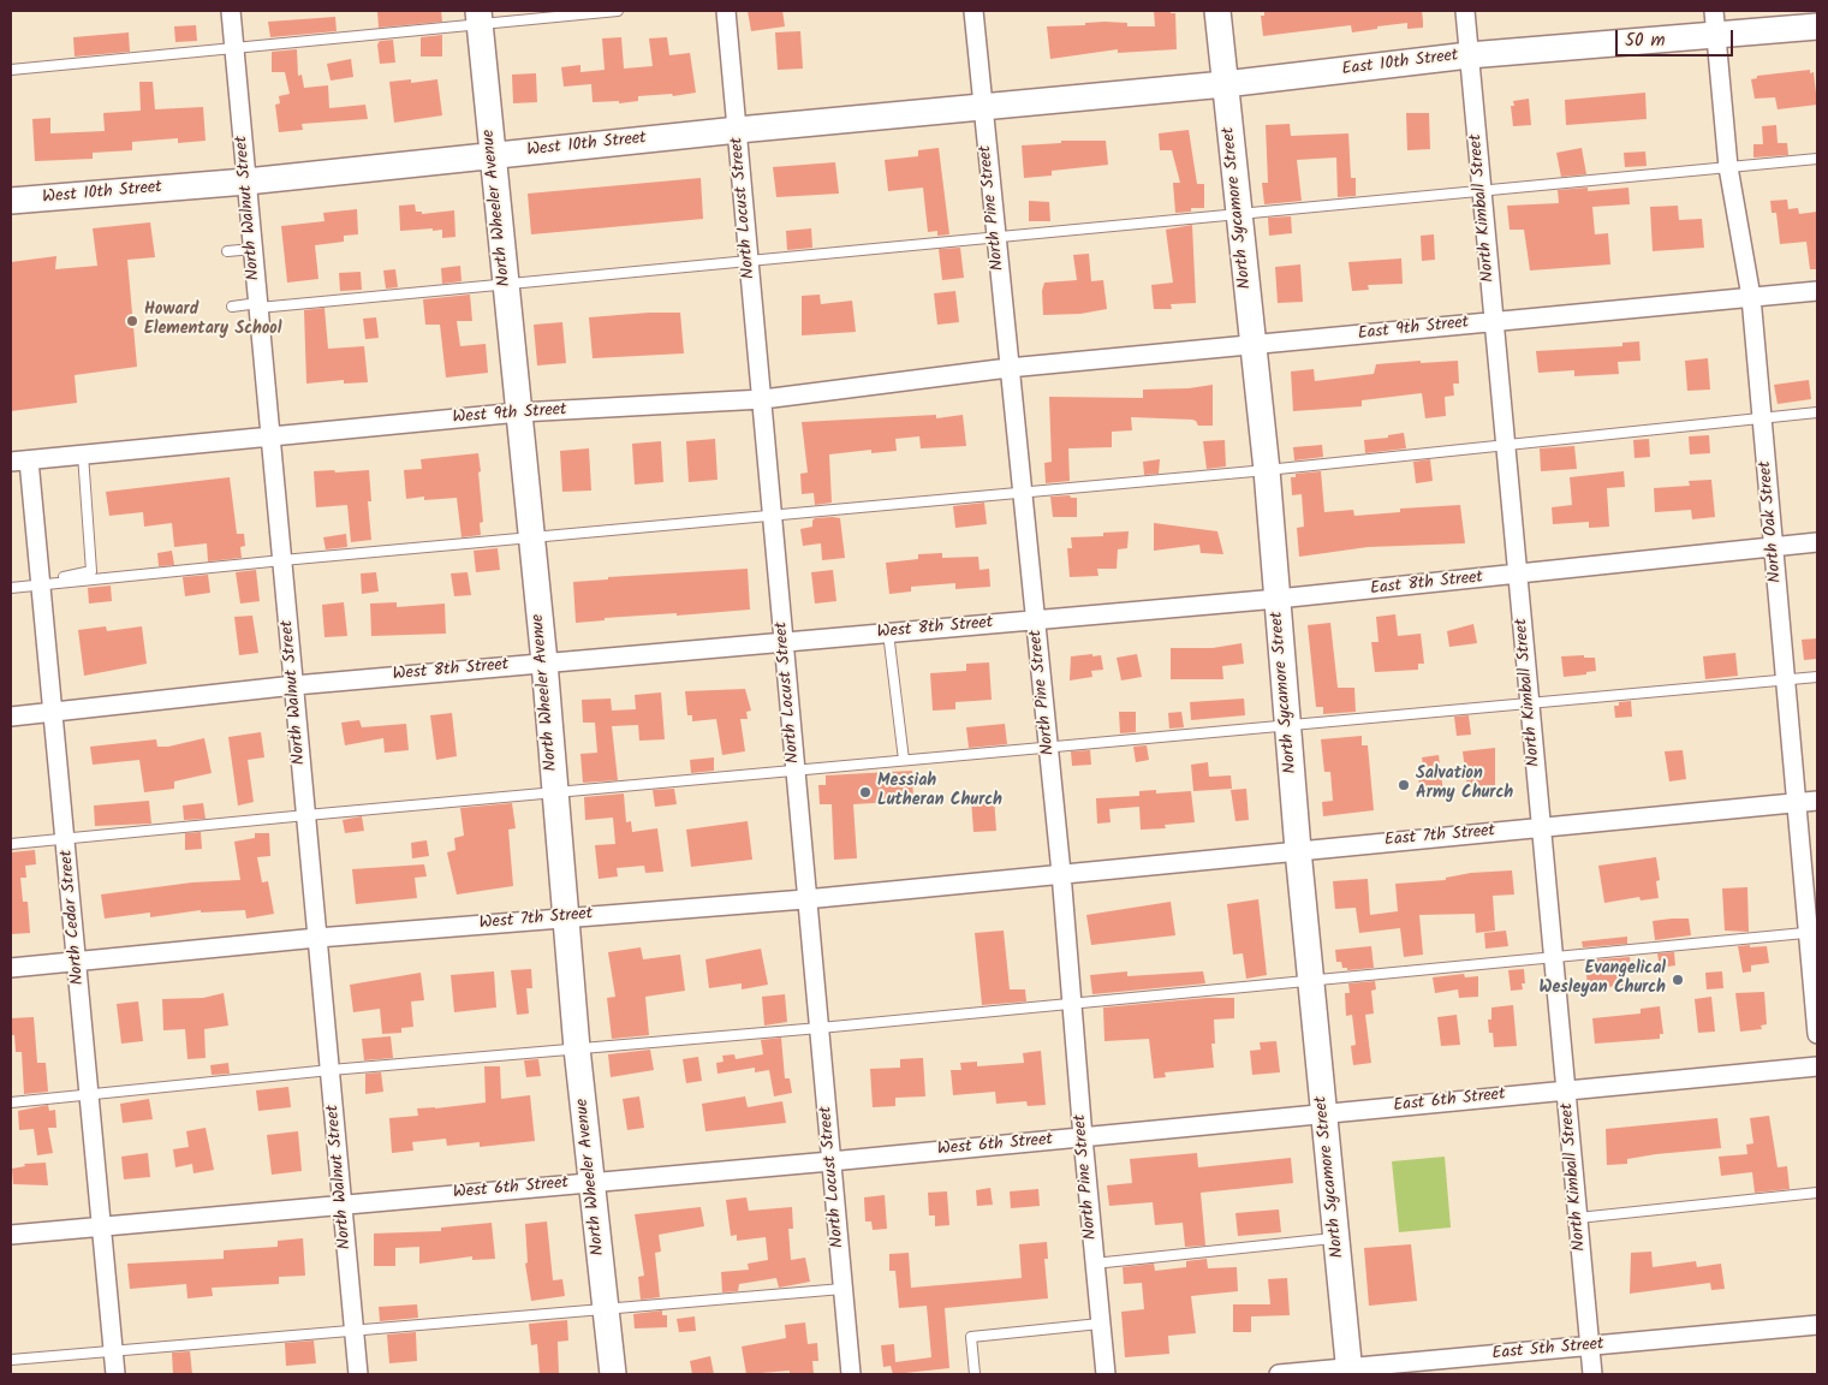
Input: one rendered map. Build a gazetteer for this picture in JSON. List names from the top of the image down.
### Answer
{
  "streets": {
    "street": [
      "East 10th Street",
      "West 10th Street",
      "North Walnut Street",
      "North Wheeler Avenue",
      "North Locust Street",
      "North Pine Street",
      "North Sycamore Street",
      "North Kimball Street",
      "East 9th Street",
      "West 9th Street",
      "North Oak Street",
      "East 8th Street",
      "West 8th Street",
      "East 7th Street",
      "North Cedar Street",
      "West 7th Street",
      "East 6th Street",
      "West 6th Street",
      "East 5th Street"
    ]
  },
  "crossings": [
    ["East 10th Street", "West 10th Street"],
    ["East 10th Street", "North Pine Street"],
    ["East 10th Street", "North Sycamore Street"],
    ["East 10th Street", "North Kimball Street"],
    ["East 10th Street", "North Oak Street"],
    ["West 10th Street", "North Walnut Street"],
    ["West 10th Street", "North Wheeler Avenue"],
    ["West 10th Street", "North Locust Street"],
    ["West 10th Street", "North Pine Street"],
    ["North Walnut Street", "West 9th Street"],
    ["North Walnut Street", "West 8th Street"],
    ["North Walnut Street", "West 7th Street"],
    ["North Walnut Street", "West 6th Street"],
    ["North Wheeler Avenue", "West 9th Street"],
    ["North Wheeler Avenue", "West 8th Street"],
    ["North Wheeler Avenue", "West 7th Street"],
    ["North Wheeler Avenue", "West 6th Street"],
    ["North Locust Street", "West 9th Street"],
    ["North Locust Street", "West 8th Street"],
    ["North Locust Street", "West 7th Street"],
    ["North Locust Street", "West 6th Street"],
    ["North Pine Street", "East 9th Street"],
    ["North Pine Street", "West 9th Street"],
    ["North Pine Street", "East 8th Street"],
    ["North Pine Street", "West 8th Street"],
    ["North Pine Street", "East 7th Street"],
    ["North Pine Street", "West 7th Street"],
    ["North Pine Street", "East 6th Street"],
    ["North Pine Street", "West 6th Street"],
    ["North Sycamore Street", "East 9th Street"],
    ["North Sycamore Street", "East 8th Street"],
    ["North Sycamore Street", "East 7th Street"],
    ["North Sycamore Street", "East 6th Street"],
    ["North Sycamore Street", "East 5th Street"],
    ["North Kimball Street", "East 9th Street"],
    ["North Kimball Street", "East 8th Street"],
    ["North Kimball Street", "East 7th Street"],
    ["North Kimball Street", "East 6th Street"],
    ["North Kimball Street", "East 5th Street"],
    ["East 9th Street", "West 9th Street"],
    ["East 9th Street", "North Oak Street"],
    ["West 9th Street", "North Cedar Street"],
    ["North Oak Street", "East 8th Street"],
    ["North Oak Street", "East 7th Street"],
    ["East 8th Street", "West 8th Street"],
    ["West 8th Street", "North Cedar Street"],
    ["East 7th Street", "West 7th Street"],
    ["North Cedar Street", "West 7th Street"],
    ["North Cedar Street", "West 6th Street"],
    ["East 6th Street", "West 6th Street"]
  ],
  "places": [
    "Howard Elementary School",
    "Salvation Army Church",
    "Messiah Lutheran Church",
    "Evangelical Wesleyan Church"
  ],
  "scale_bar": "50 m"
}
